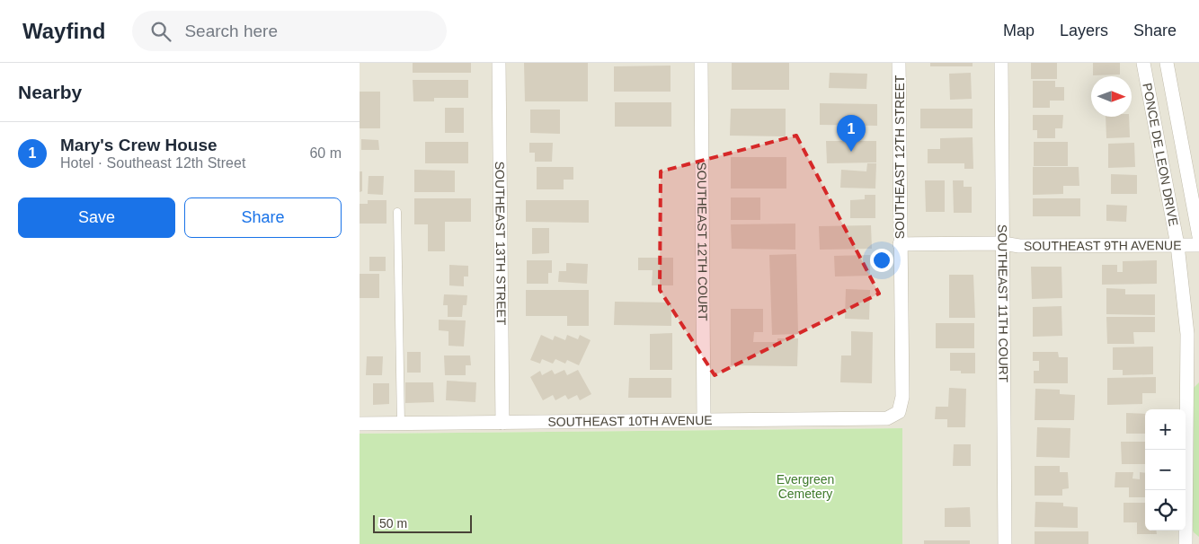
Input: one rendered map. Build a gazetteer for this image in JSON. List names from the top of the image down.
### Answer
{
  "streets": {
    "street": [
      "PONCE DE LEON DRIVE",
      "SOUTHEAST 12TH STREET",
      "SOUTHEAST 12TH COURT",
      "SOUTHEAST 13TH STREET",
      "SOUTHEAST 9TH AVENUE",
      "SOUTHEAST 11TH COURT",
      "SOUTHEAST 10TH AVENUE"
    ]
  },
  "crossings": [
    ["PONCE DE LEON DRIVE", "SOUTHEAST 9TH AVENUE"],
    ["SOUTHEAST 12TH STREET", "SOUTHEAST 9TH AVENUE"],
    ["SOUTHEAST 12TH STREET", "SOUTHEAST 10TH AVENUE"],
    ["SOUTHEAST 12TH COURT", "SOUTHEAST 10TH AVENUE"],
    ["SOUTHEAST 13TH STREET", "SOUTHEAST 10TH AVENUE"],
    ["SOUTHEAST 9TH AVENUE", "SOUTHEAST 11TH COURT"]
  ],
  "parks": ["Evergreen Cemetery"],
  "scale_bar": "50 m",
  "north": "right",
  "page": {
    "header": "Wayfind",
    "search": "Search here",
    "nav": ["Map", "Layers", "Share"],
    "heading": "Nearby",
    "pins": "1",
    "list": [
      {
        "mark": "1",
        "name": "Mary's Crew House",
        "note": "Hotel · Southeast 12th Street",
        "value": "60 m"
      }
    ],
    "buttons": ["Save", "Share"],
    "map_buttons": ["+", "−"],
    "scale": "50 m"
  }
}
